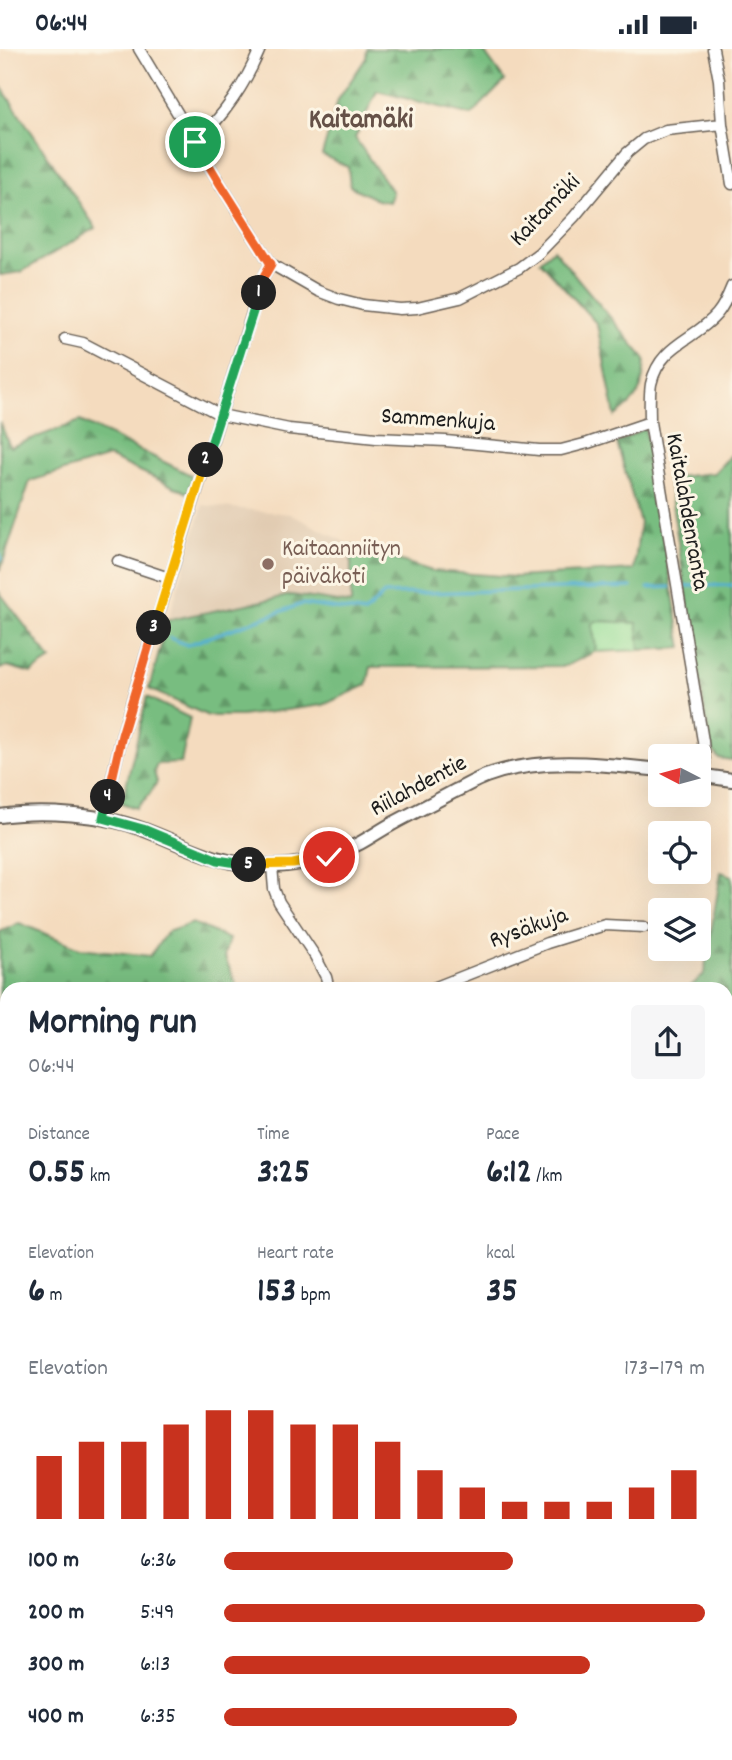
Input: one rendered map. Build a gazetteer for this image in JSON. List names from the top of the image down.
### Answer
{
  "streets": {
    "street": [
      "Kaitamäki",
      "Sammenkuja",
      "Kaitalahdenranta",
      "Riilahdentie",
      "Rysäkuja"
    ]
  },
  "crossings": [
    ["Sammenkuja", "Kaitalahdenranta"]
  ],
  "districts": ["Kaitamäki"],
  "places": ["Kaitaanniityn päiväkoti"],
  "north": "left",
  "page": {
    "status": "06:44",
    "pins": [
      "1",
      "2",
      "3",
      "4",
      "5"
    ],
    "heading": ["Morning run", "06:44"],
    "stats": [
      ["Distance", "0.55 km"],
      ["Time", "3:25"],
      ["Pace", "6:12 /km"],
      ["Elevation", "6 m"],
      ["Heart rate", "153 bpm"],
      ["kcal", "35"]
    ],
    "chart": ["Elevation", "173–179 m"],
    "list": [
      {
        "name": "100 m",
        "note": "6:36"
      },
      {
        "name": "200 m",
        "note": "5:49"
      },
      {
        "name": "300 m",
        "note": "6:13"
      },
      {
        "name": "400 m",
        "note": "6:35"
      }
    ]
  }
}
